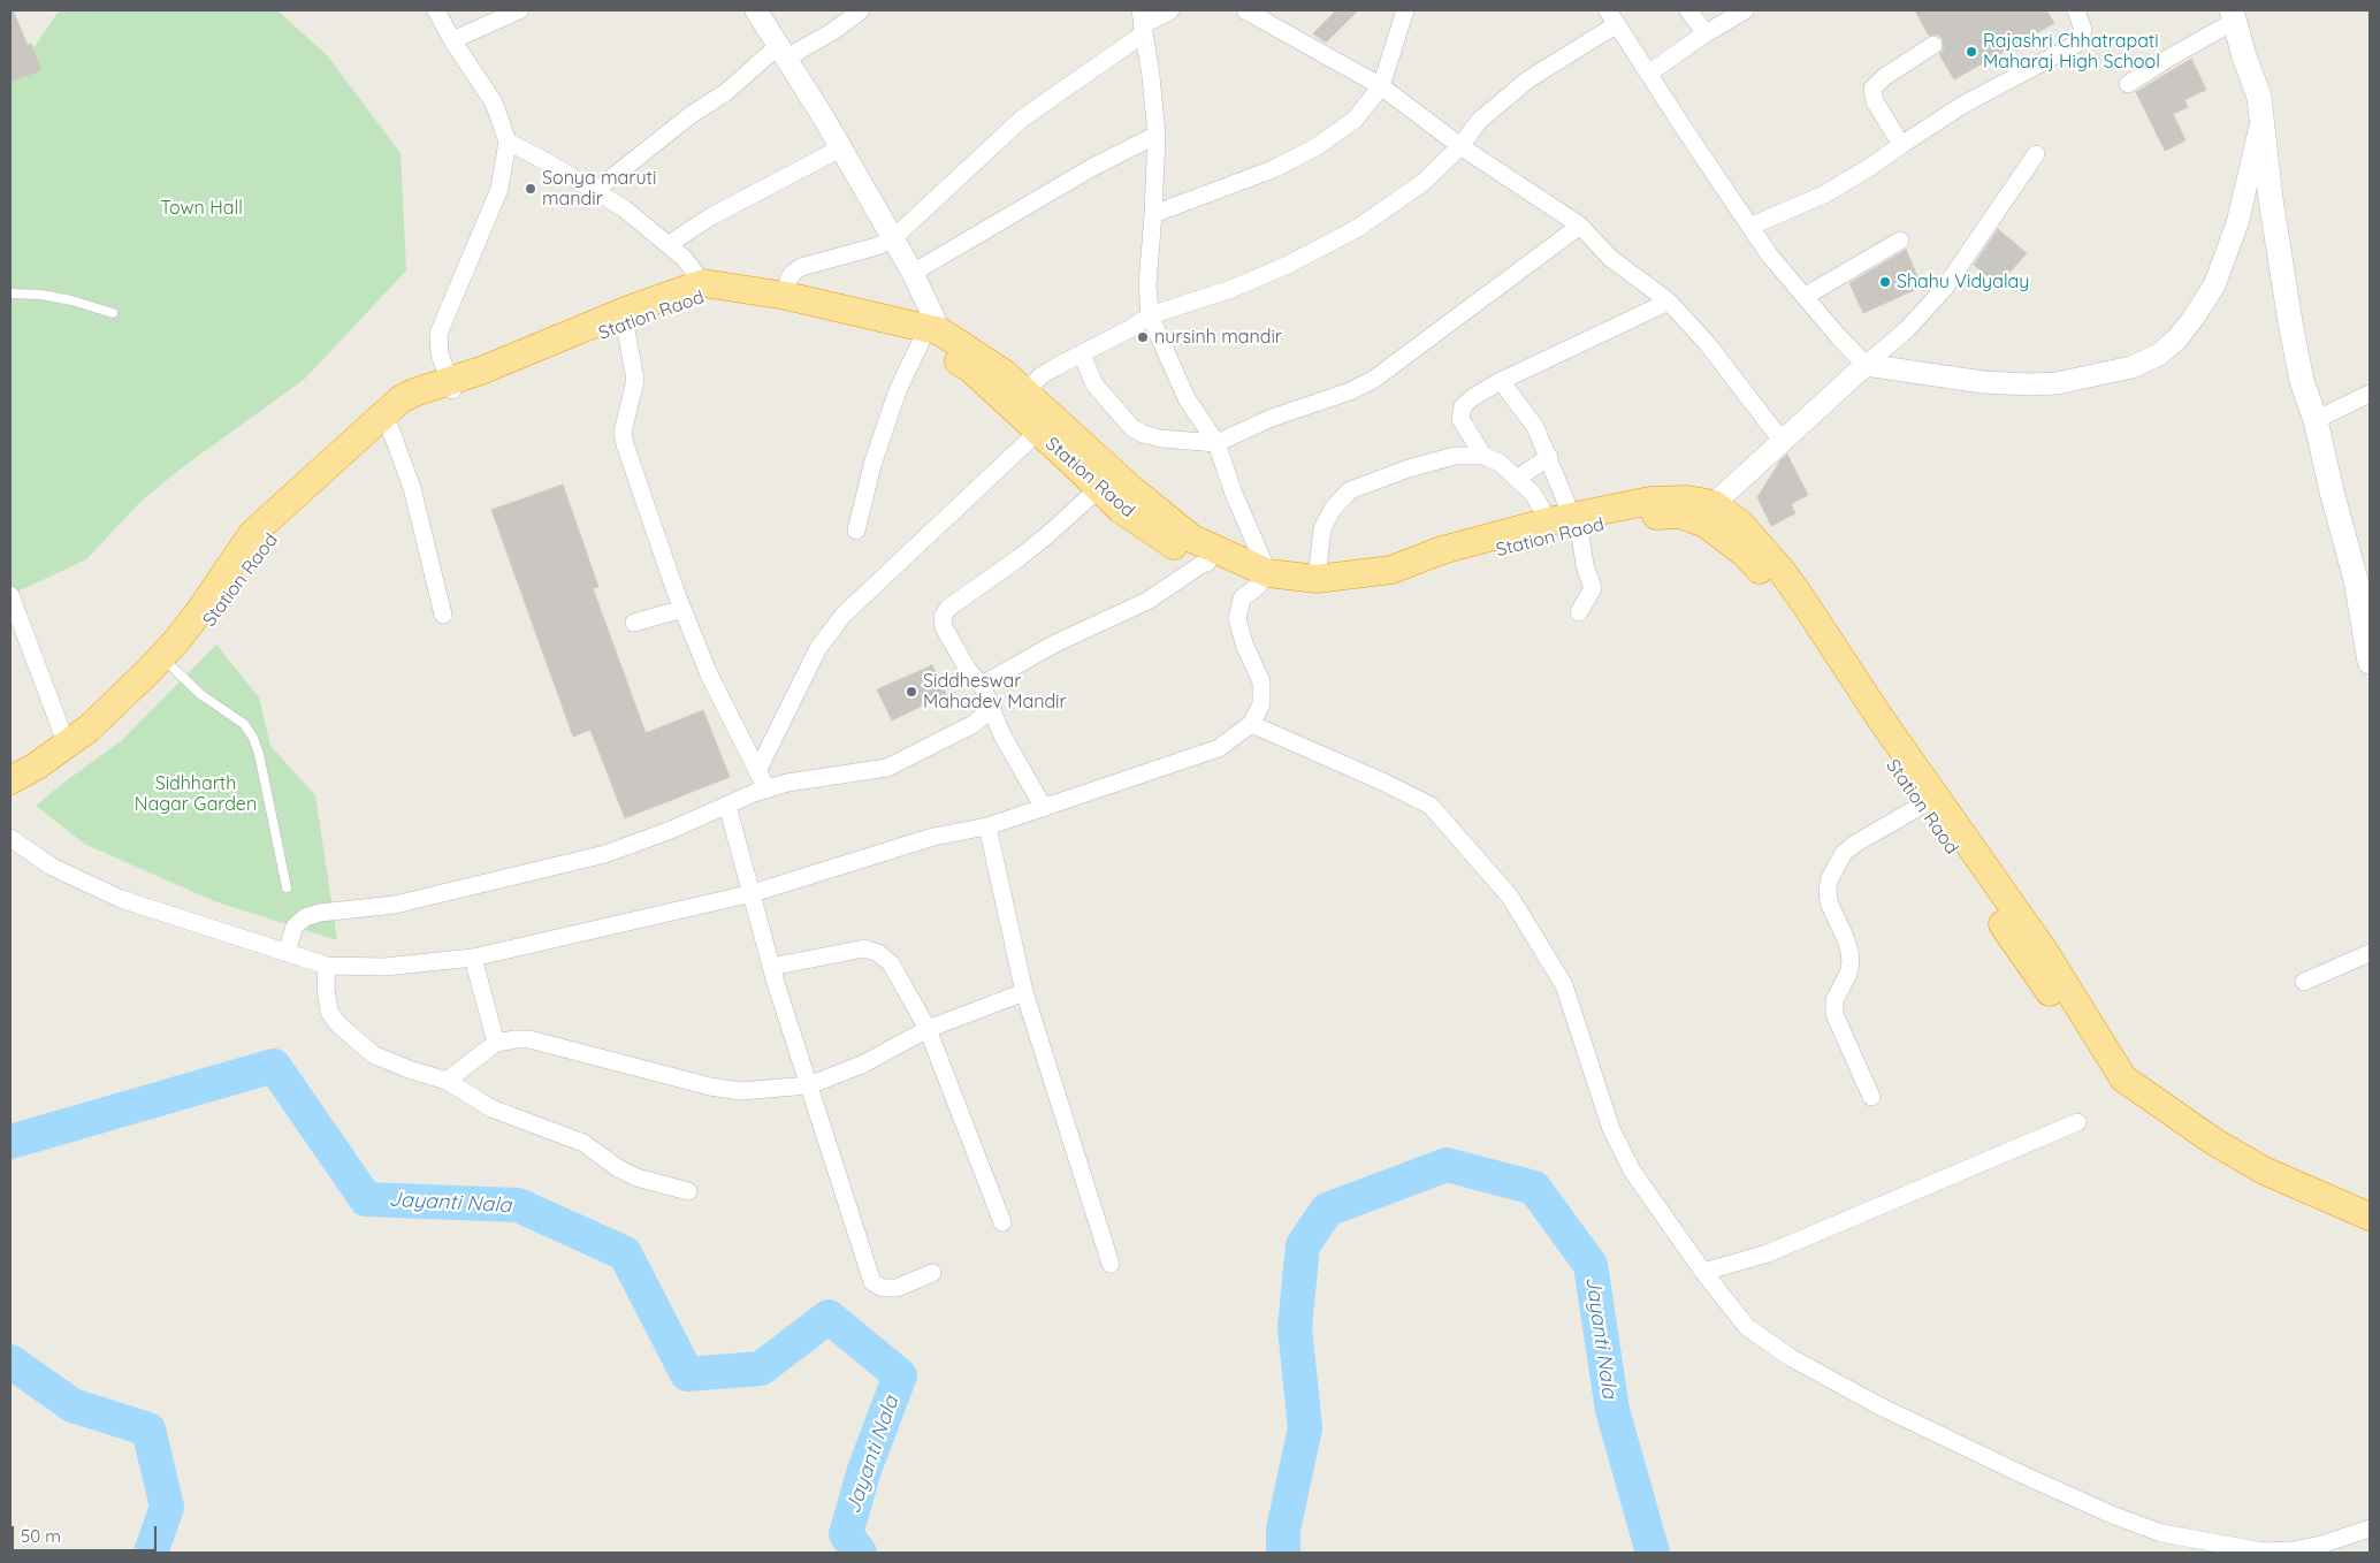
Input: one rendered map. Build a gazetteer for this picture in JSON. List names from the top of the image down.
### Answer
{
  "streets": {
    "highway": ["Station Raod"]
  },
  "water": ["Jayanti Nala"],
  "parks": ["Town Hall", "Sidhharth Nagar Garden"],
  "places": [
    "Rajashri Chhatrapati Maharaj High School",
    "Sonya maruti mandir",
    "Shahu Vidyalay",
    "nursinh mandir",
    "Siddheswar Mahadev Mandir"
  ],
  "scale_bar": "50 m"
}
